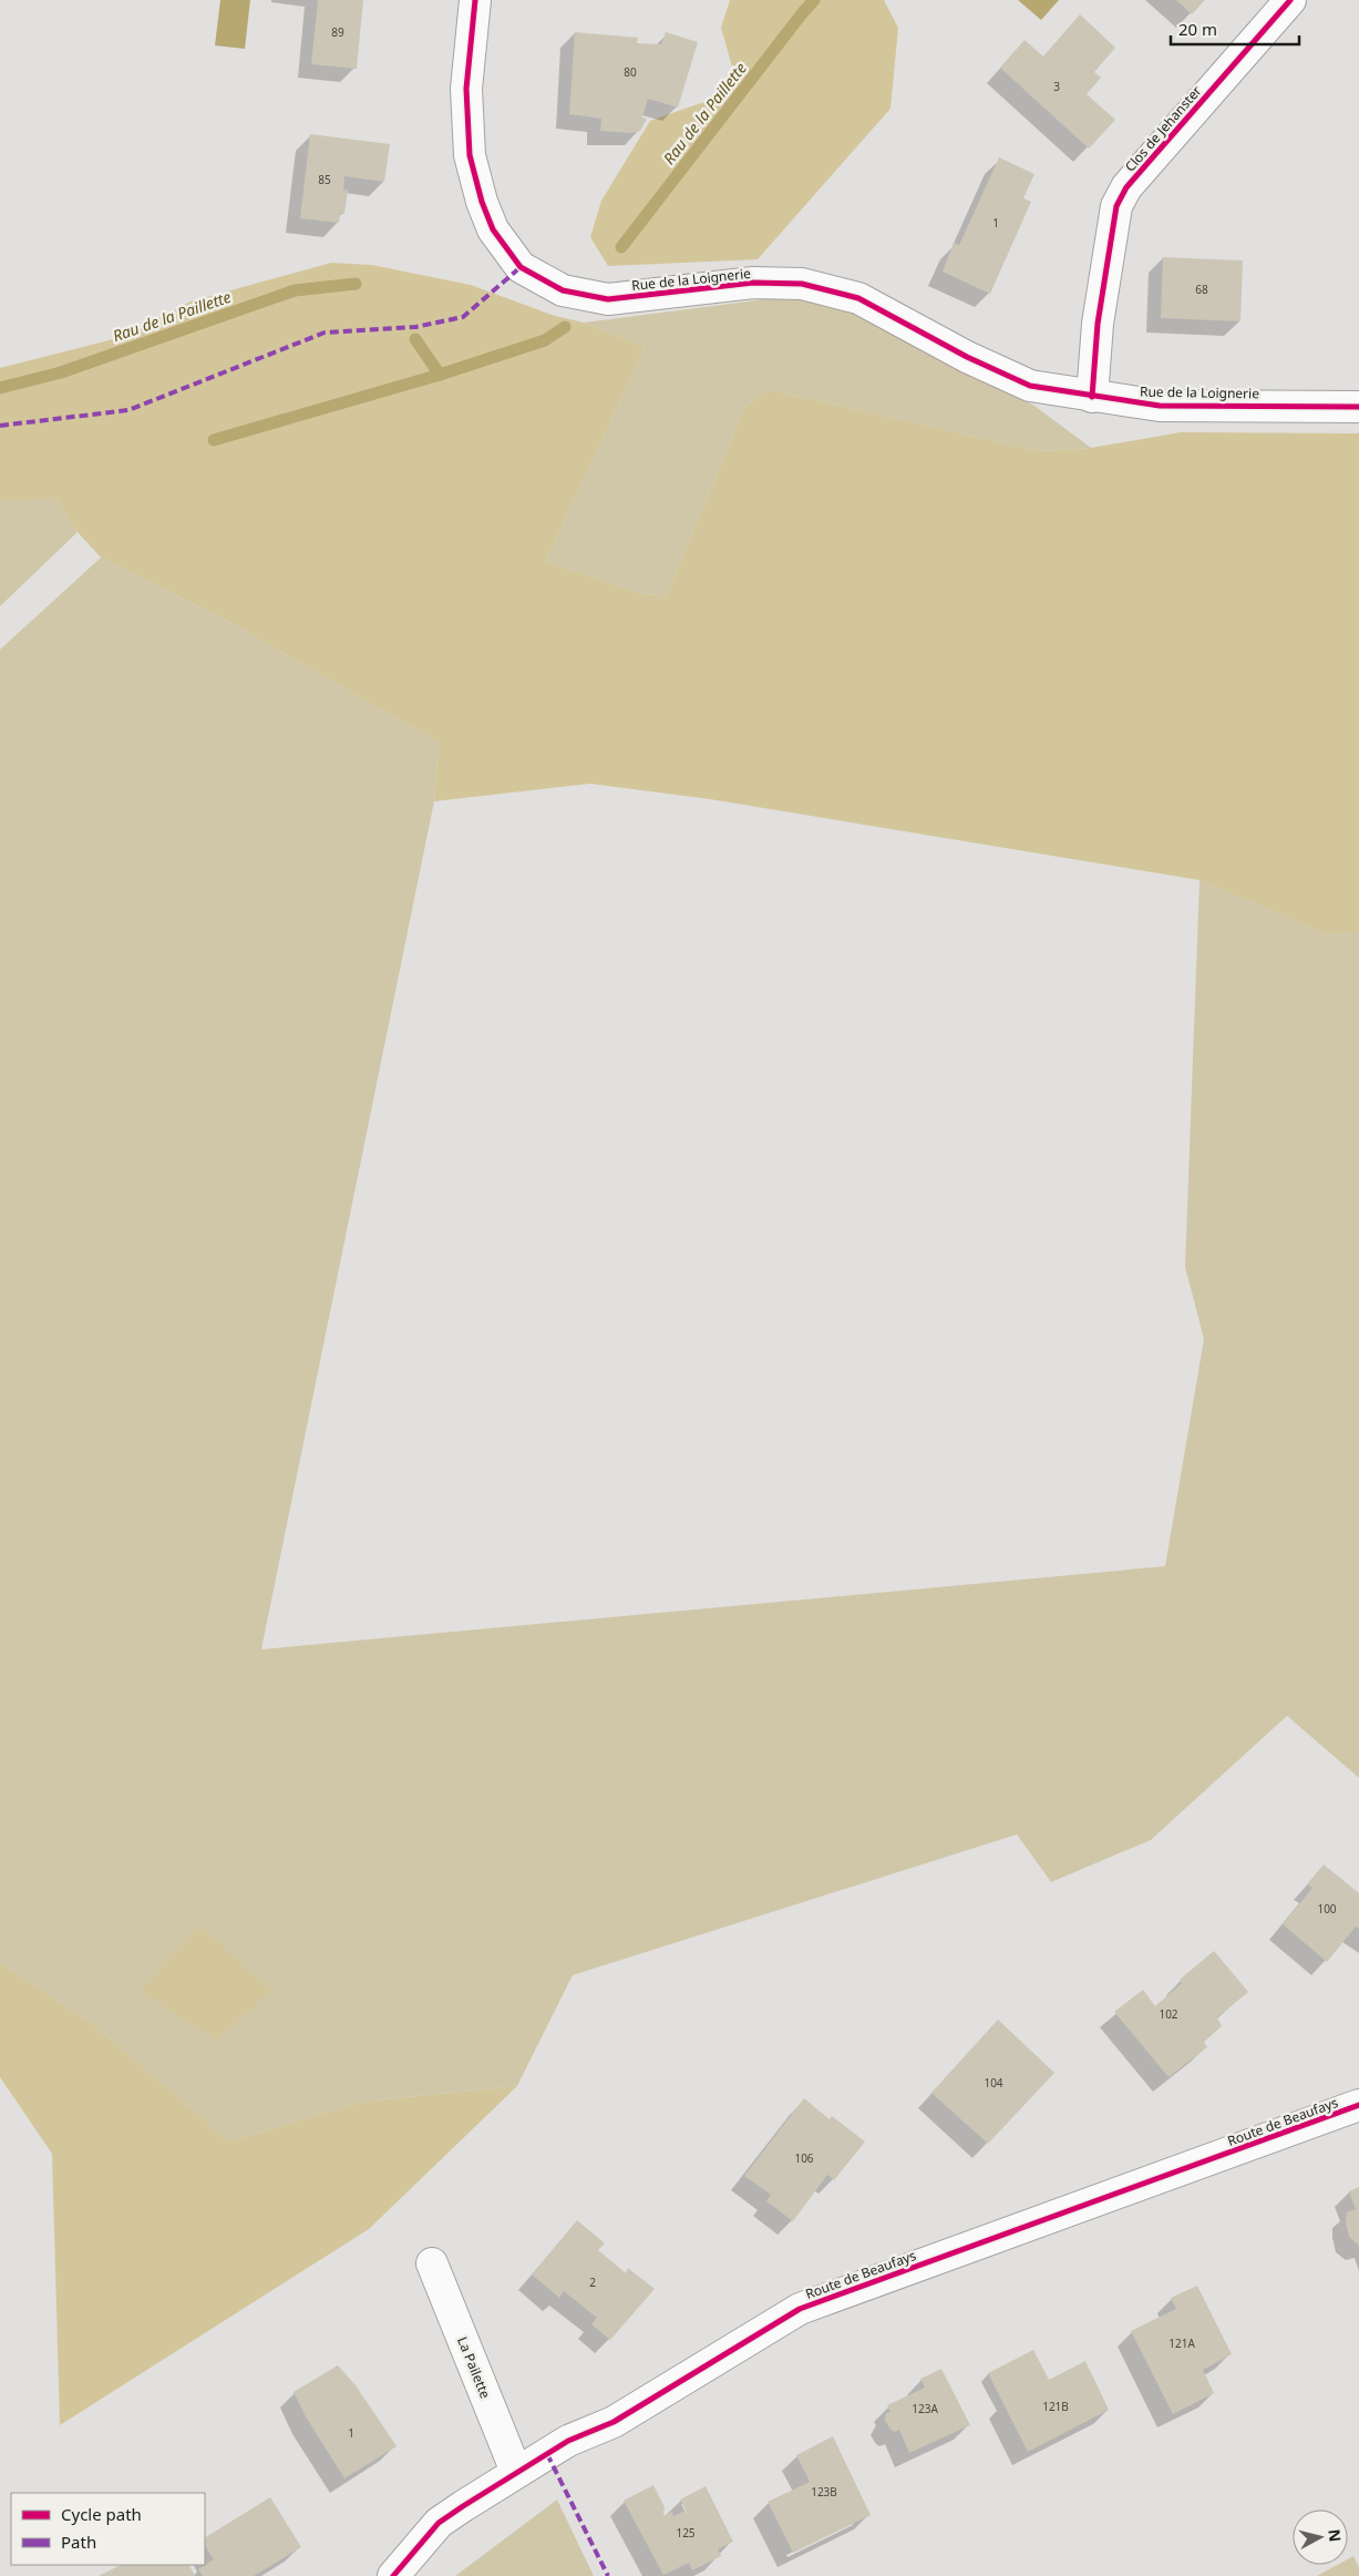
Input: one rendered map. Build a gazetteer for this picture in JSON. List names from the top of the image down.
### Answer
{
  "streets": {
    "street": [
      "Clos de Jehanster",
      "Rue de la Loignerie",
      "Route de Beaufays",
      "La Pailette"
    ]
  },
  "crossings": [
    ["Clos de Jehanster", "Rue de la Loignerie"],
    ["Route de Beaufays", "La Pailette"]
  ],
  "water": ["Rau de la Paillette"],
  "house_numbers": [
    "89",
    "80",
    "3",
    "85",
    "1",
    "68",
    "100",
    "102",
    "104",
    "106",
    "2",
    "121A",
    "121B",
    "123A",
    "1",
    "123B",
    "125"
  ],
  "legend": ["Cycle path", "Path"],
  "scale_bar": "20 m",
  "north": "right"
}
